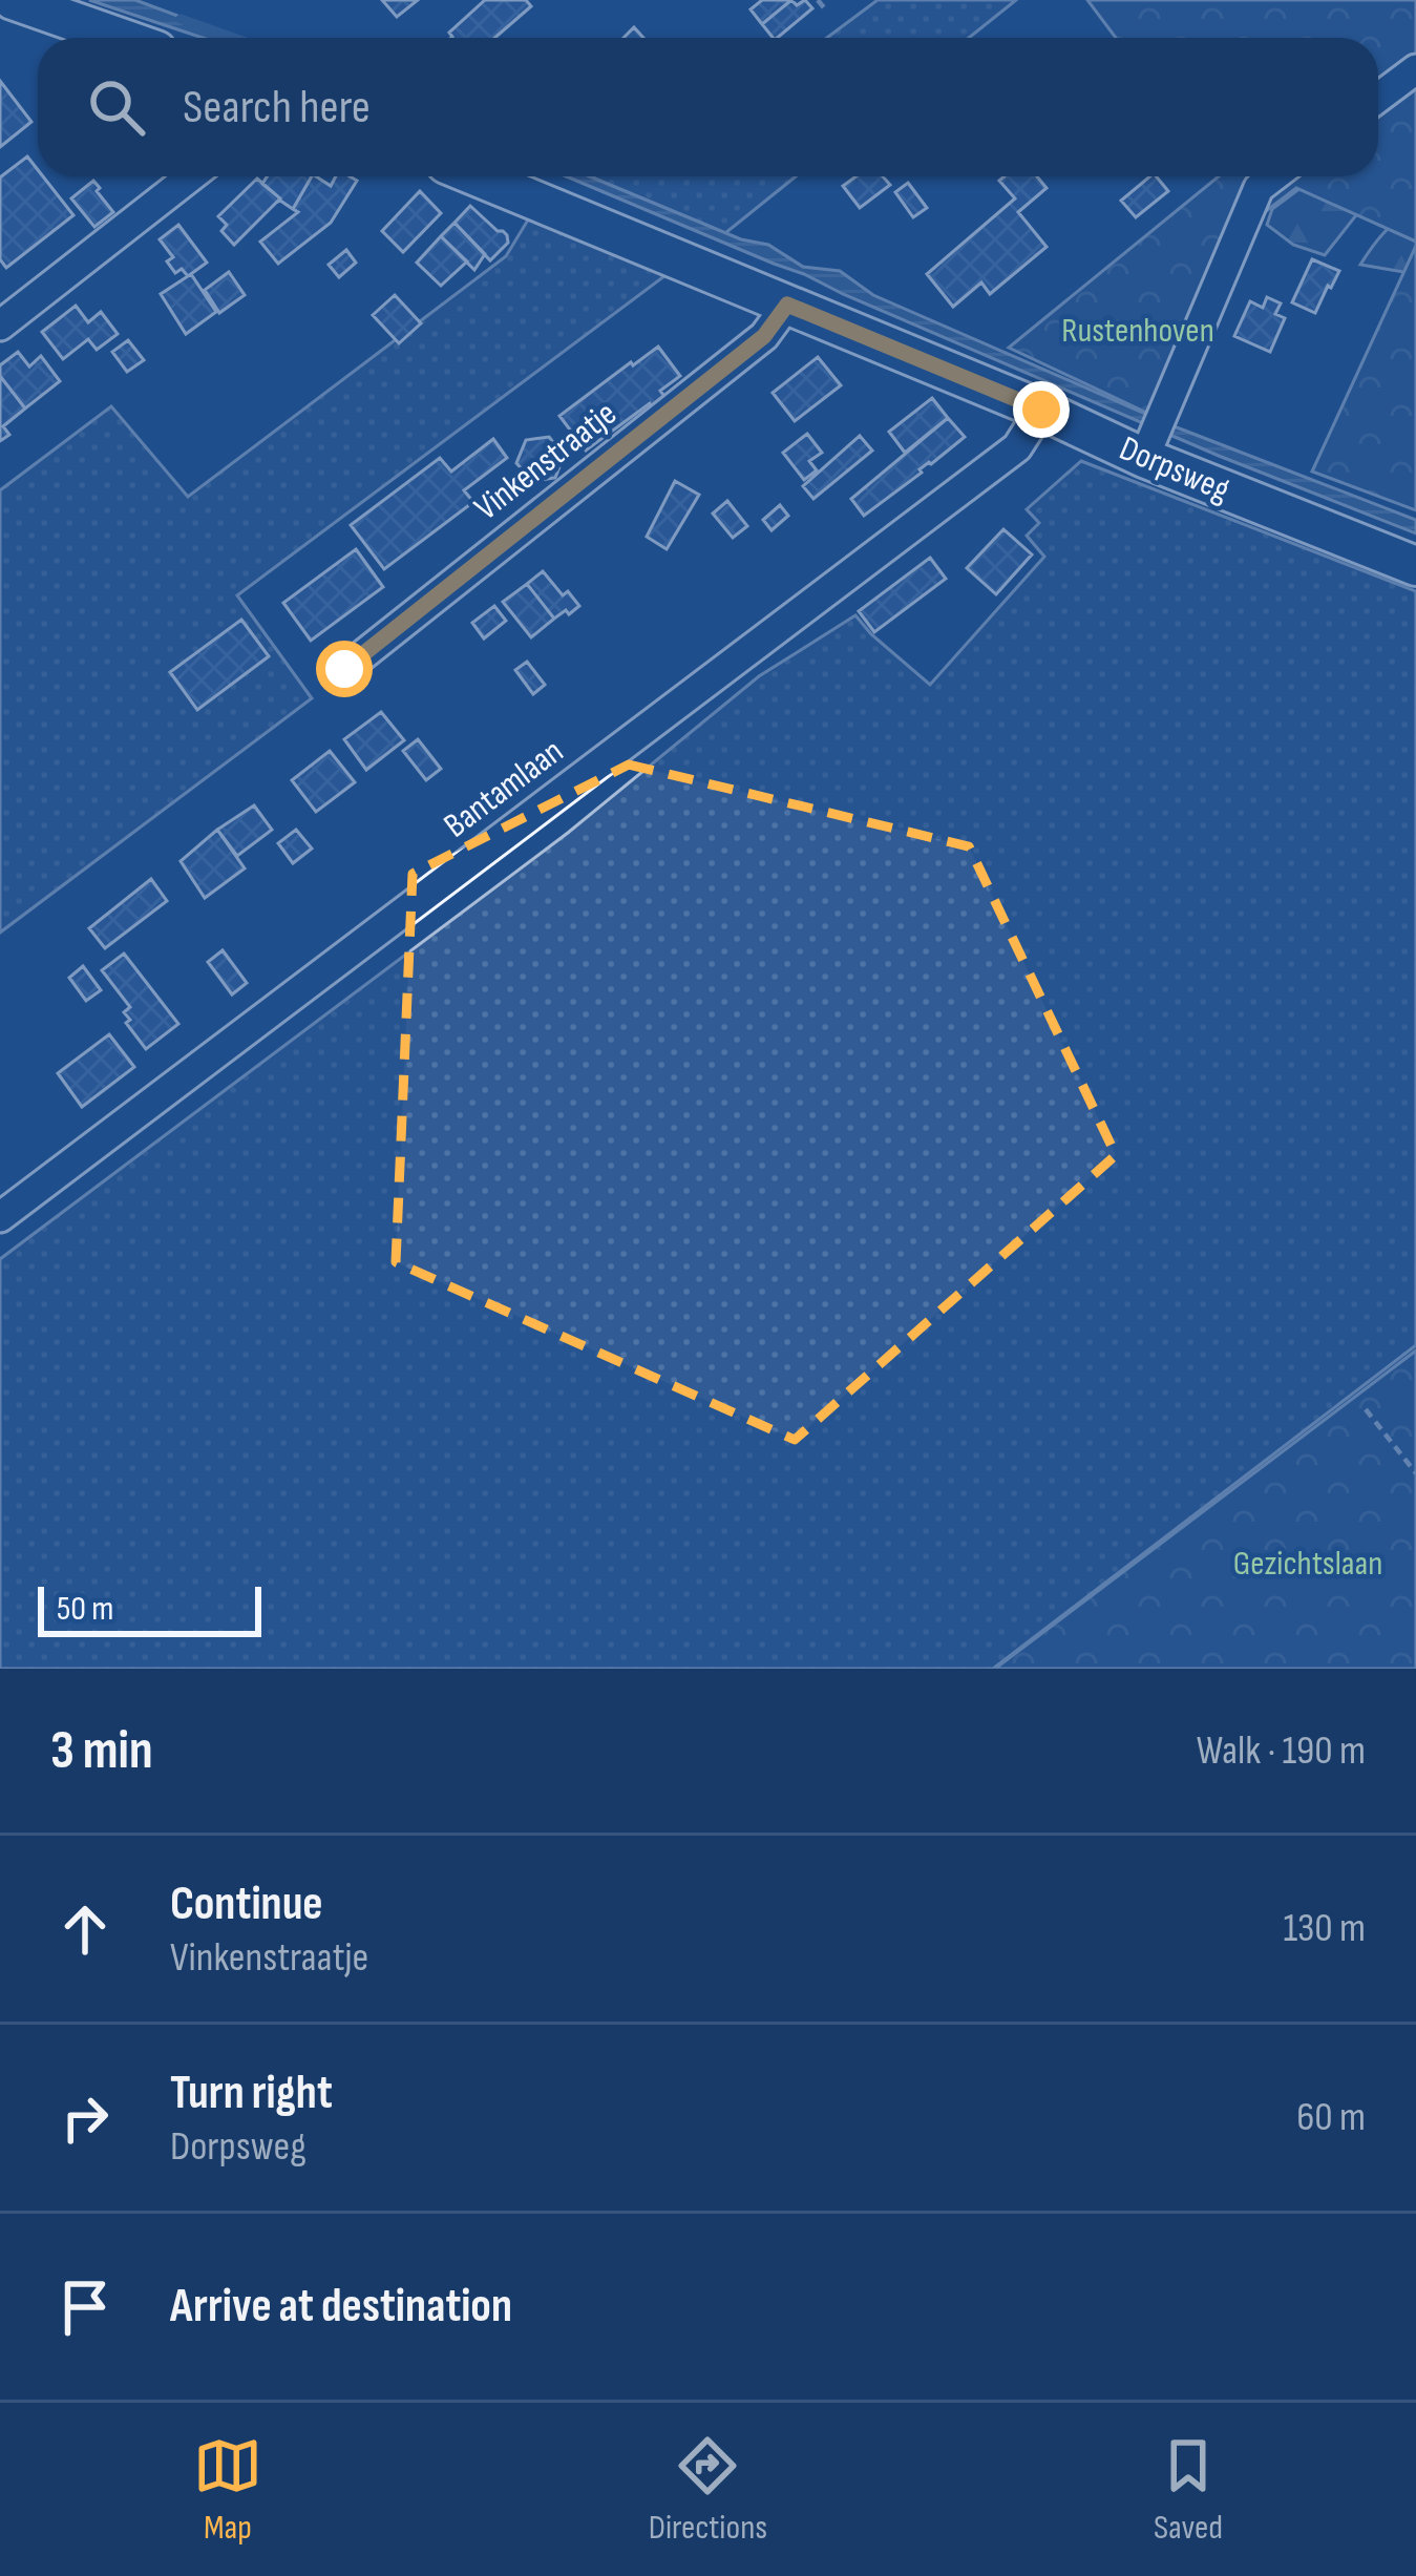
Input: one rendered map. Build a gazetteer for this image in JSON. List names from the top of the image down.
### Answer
{
  "streets": {
    "street": ["Vinkenstraatje", "Dorpsweg", "Bantamlaan"]
  },
  "crossings": [
    ["Vinkenstraatje", "Dorpsweg"],
    ["Dorpsweg", "Bantamlaan"]
  ],
  "parks": ["Rustenhoven", "Gezichtslaan"],
  "scale_bar": "50 m",
  "page": {
    "search": "Search here",
    "scale": "50 m",
    "heading": ["3 min", "Walk · 190 m"],
    "list": [
      ["Continue", "Vinkenstraatje", "130 m"],
      ["Turn right", "Dorpsweg", "60 m"],
      "Arrive at destination"
    ],
    "nav": ["Map", "Directions", "Saved"]
  }
}
